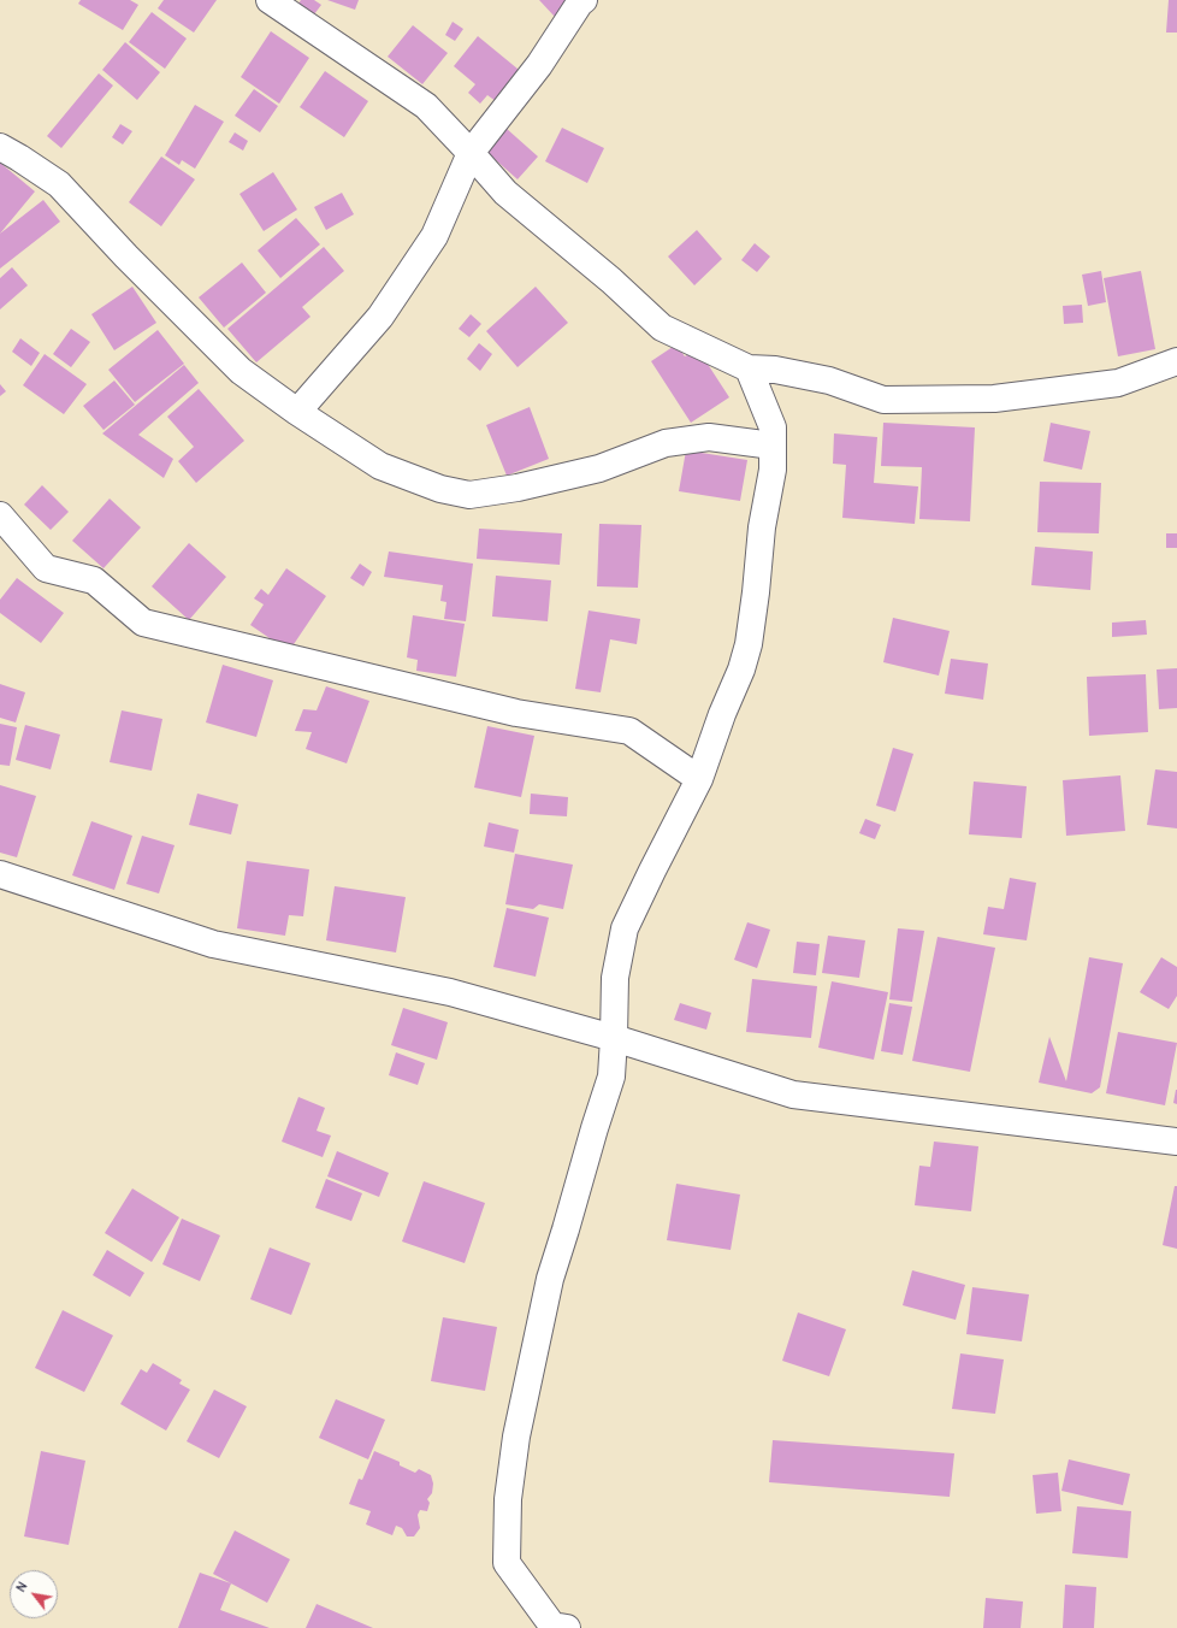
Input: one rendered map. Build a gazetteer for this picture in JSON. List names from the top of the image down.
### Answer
{
  "north": "top left"
}
